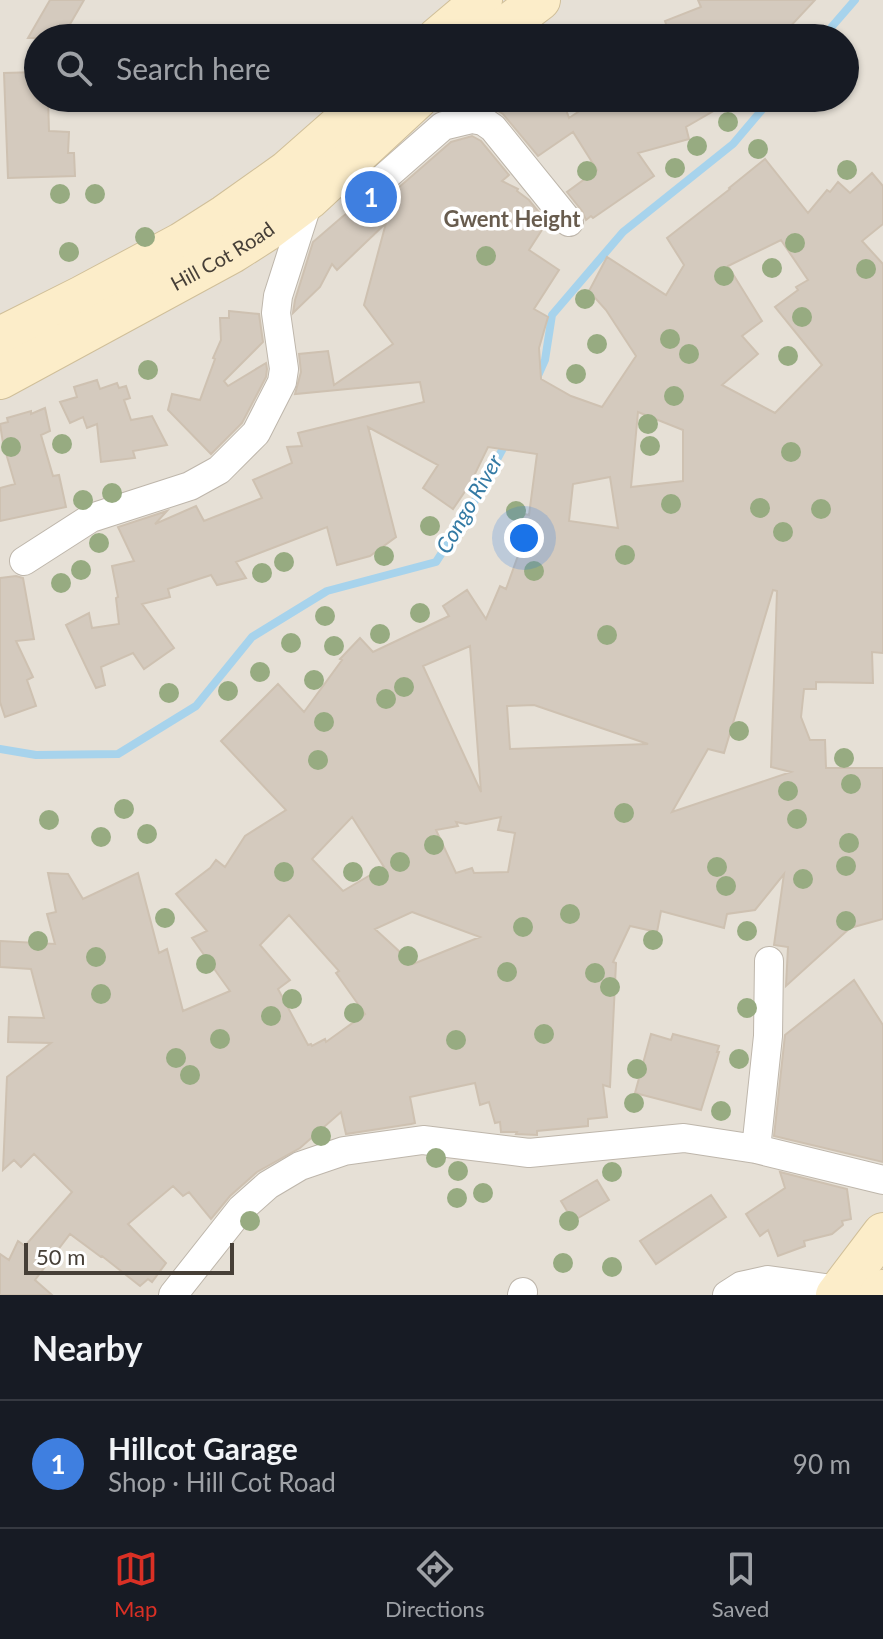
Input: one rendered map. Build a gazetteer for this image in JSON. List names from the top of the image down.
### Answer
{
  "streets": {
    "main road": ["Hill Cot Road"]
  },
  "districts": ["Gwent Height"],
  "water": ["Congo River"],
  "scale_bar": "50 m",
  "page": {
    "search": "Search here",
    "pins": "1",
    "scale": "50 m",
    "heading": "Nearby",
    "list": [
      {
        "mark": "1",
        "name": "Hillcot Garage",
        "note": "Shop · Hill Cot Road",
        "value": "90 m"
      }
    ],
    "nav": ["Map", "Directions", "Saved"]
  }
}
